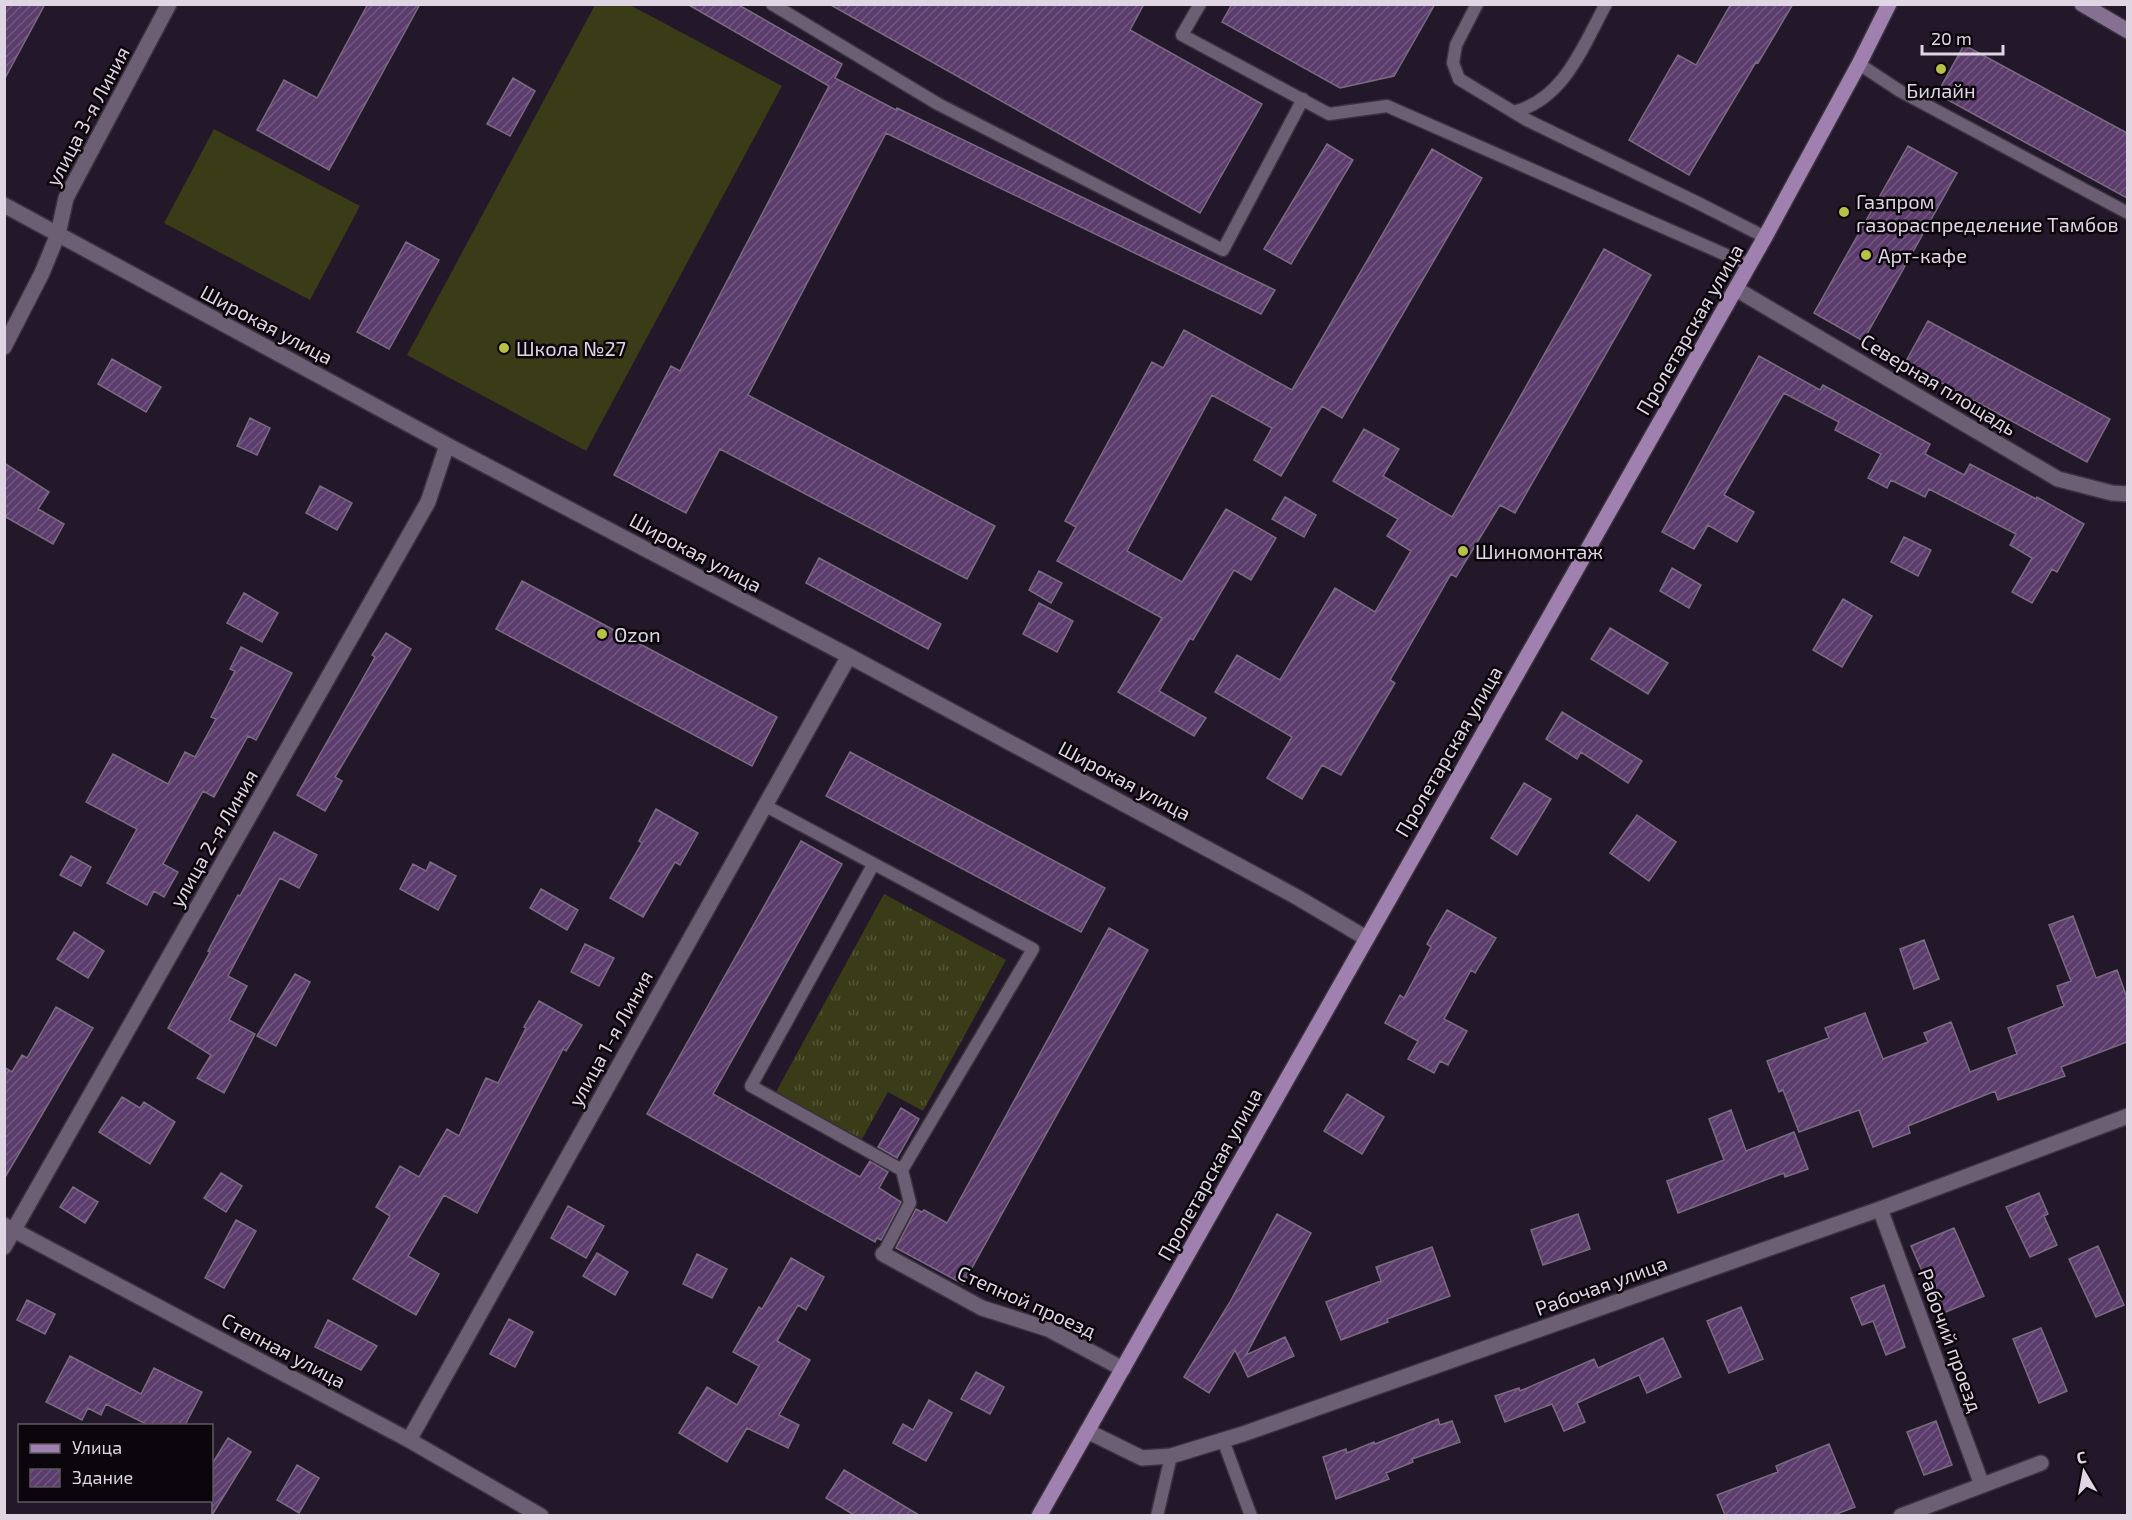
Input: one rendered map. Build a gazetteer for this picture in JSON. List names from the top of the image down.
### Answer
{
  "streets": {
    "main road": ["Пролетарская улица"],
    "street": [
      "улица 3-я Линия",
      "Широкая улица",
      "Северная площадь",
      "улица 2-я Линия",
      "улица 1-я Линия",
      "Рабочая улица",
      "Степной проезд",
      "Рабочий проезд",
      "Степная улица"
    ]
  },
  "crossings": [
    ["улица 3-я Линия", "Широкая улица"],
    ["Широкая улица", "Пролетарская улица"],
    ["Широкая улица", "улица 2-я Линия"],
    ["Широкая улица", "улица 1-я Линия"],
    ["Пролетарская улица", "Северная площадь"],
    ["Пролетарская улица", "Рабочая улица"],
    ["Пролетарская улица", "Степной проезд"],
    ["улица 2-я Линия", "Степная улица"],
    ["улица 1-я Линия", "Степная улица"],
    ["Рабочая улица", "Рабочий проезд"]
  ],
  "places": [
    "Билайн",
    "Газпром газораспределение Тамбов",
    "Арт-кафе",
    "Школа №27",
    "Шиномонтаж",
    "Ozon"
  ],
  "legend": ["Улица", "Здание"],
  "scale_bar": "20 m",
  "north": "top"
}
